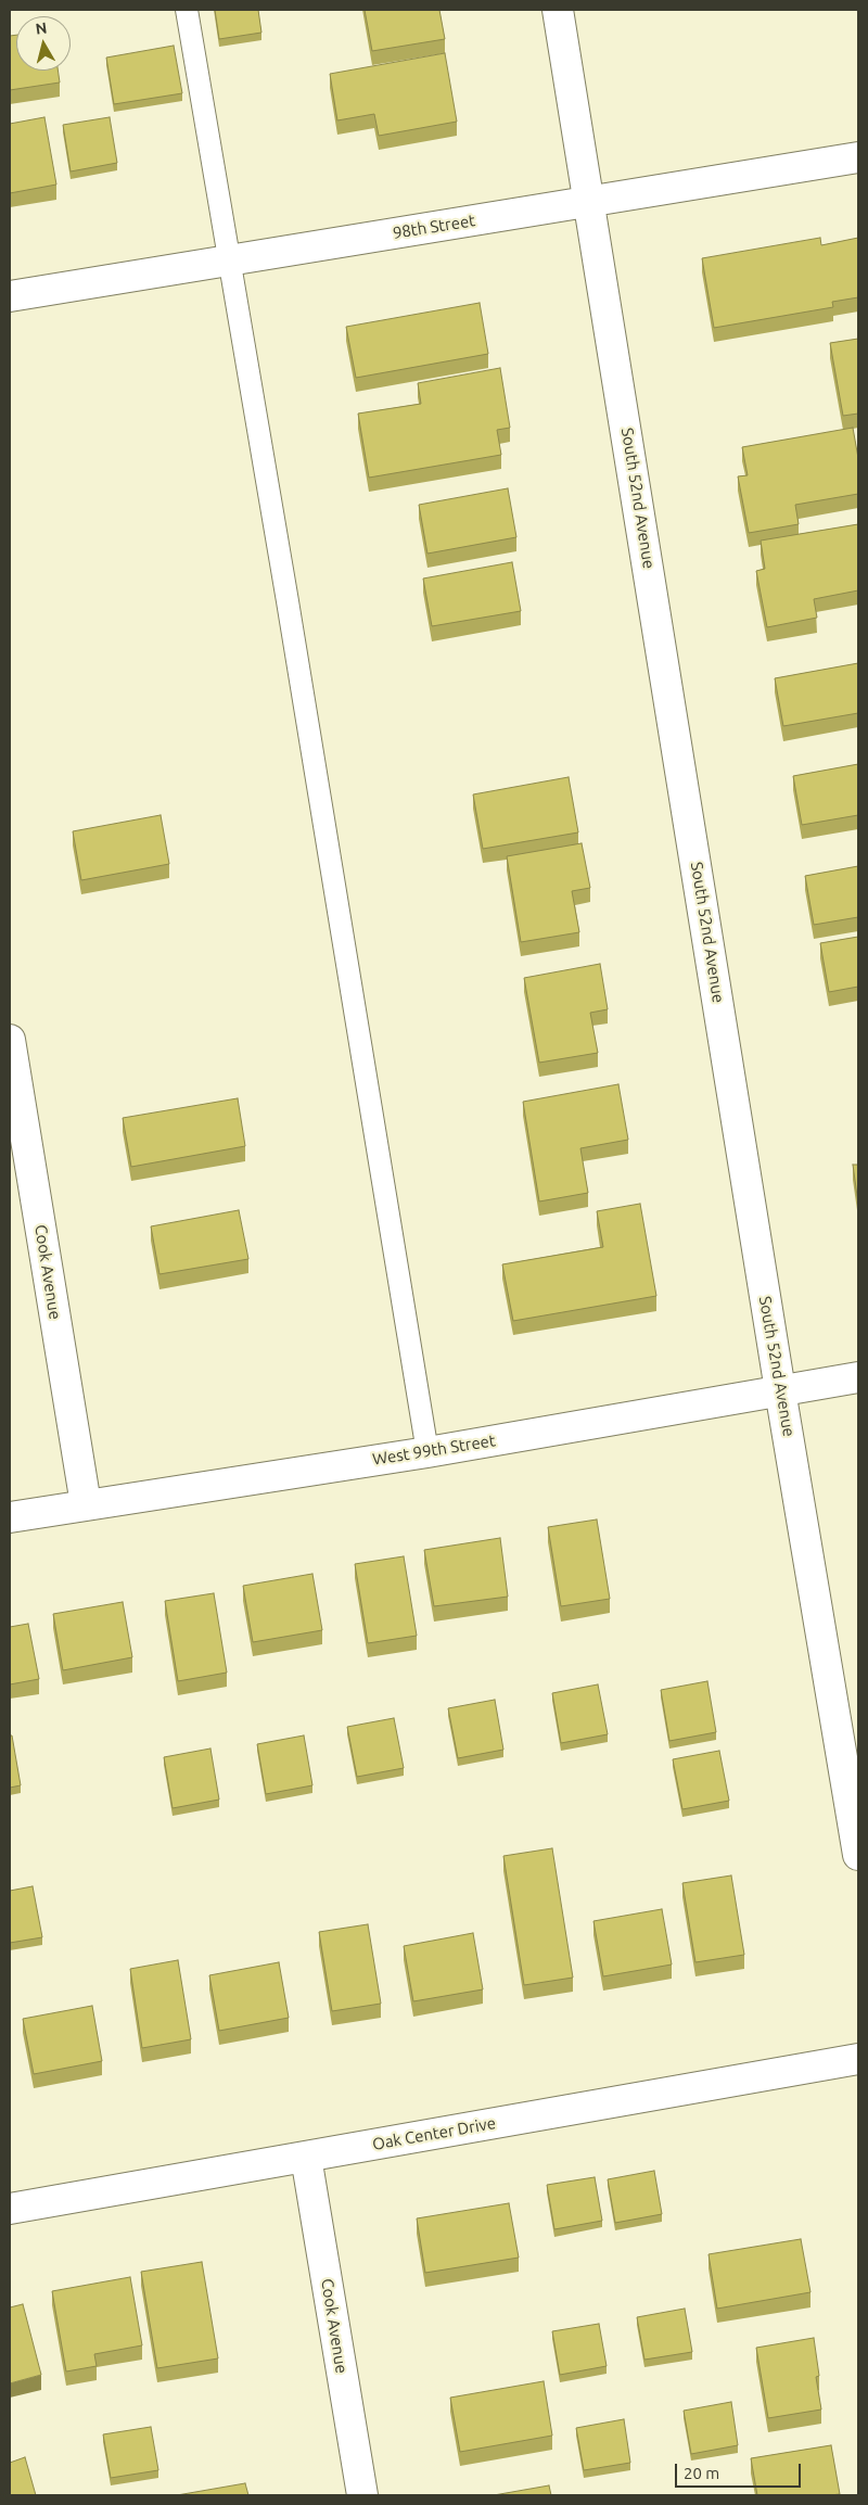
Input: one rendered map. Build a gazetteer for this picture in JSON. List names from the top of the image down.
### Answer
{
  "streets": {
    "street": [
      "98th Street",
      "South 52nd Avenue",
      "Cook Avenue",
      "West 99th Street",
      "Oak Center Drive"
    ]
  },
  "crossings": [
    ["98th Street", "South 52nd Avenue"],
    ["South 52nd Avenue", "West 99th Street"],
    ["Cook Avenue", "West 99th Street"],
    ["Cook Avenue", "Oak Center Drive"]
  ],
  "scale_bar": "20 m",
  "north": "top"
}
